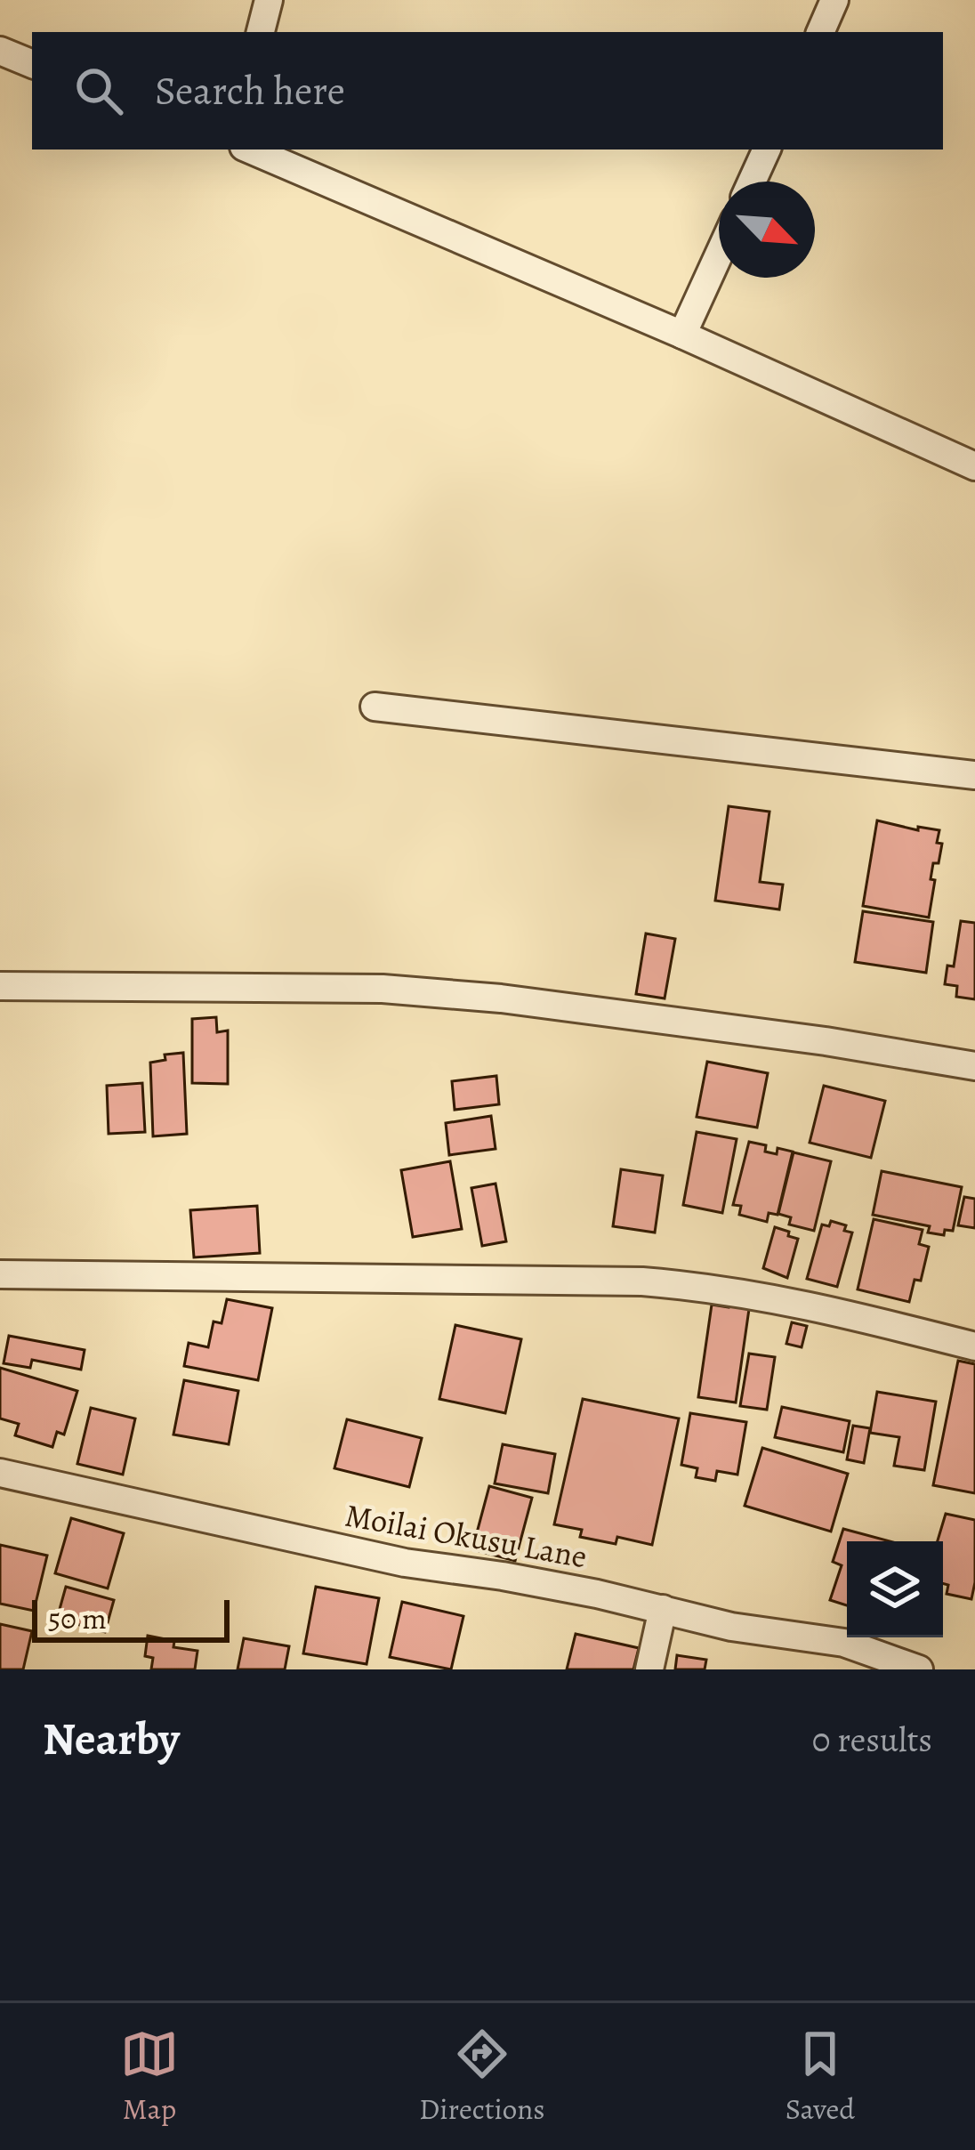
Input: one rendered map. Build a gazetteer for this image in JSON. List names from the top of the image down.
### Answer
{
  "streets": {
    "street": ["Moilai Okusu Lane"]
  },
  "scale_bar": "50 m",
  "north": "bottom right",
  "page": {
    "search": "Search here",
    "scale": "50 m",
    "heading": ["Nearby", "0 results"],
    "nav": ["Map", "Directions", "Saved"]
  }
}
